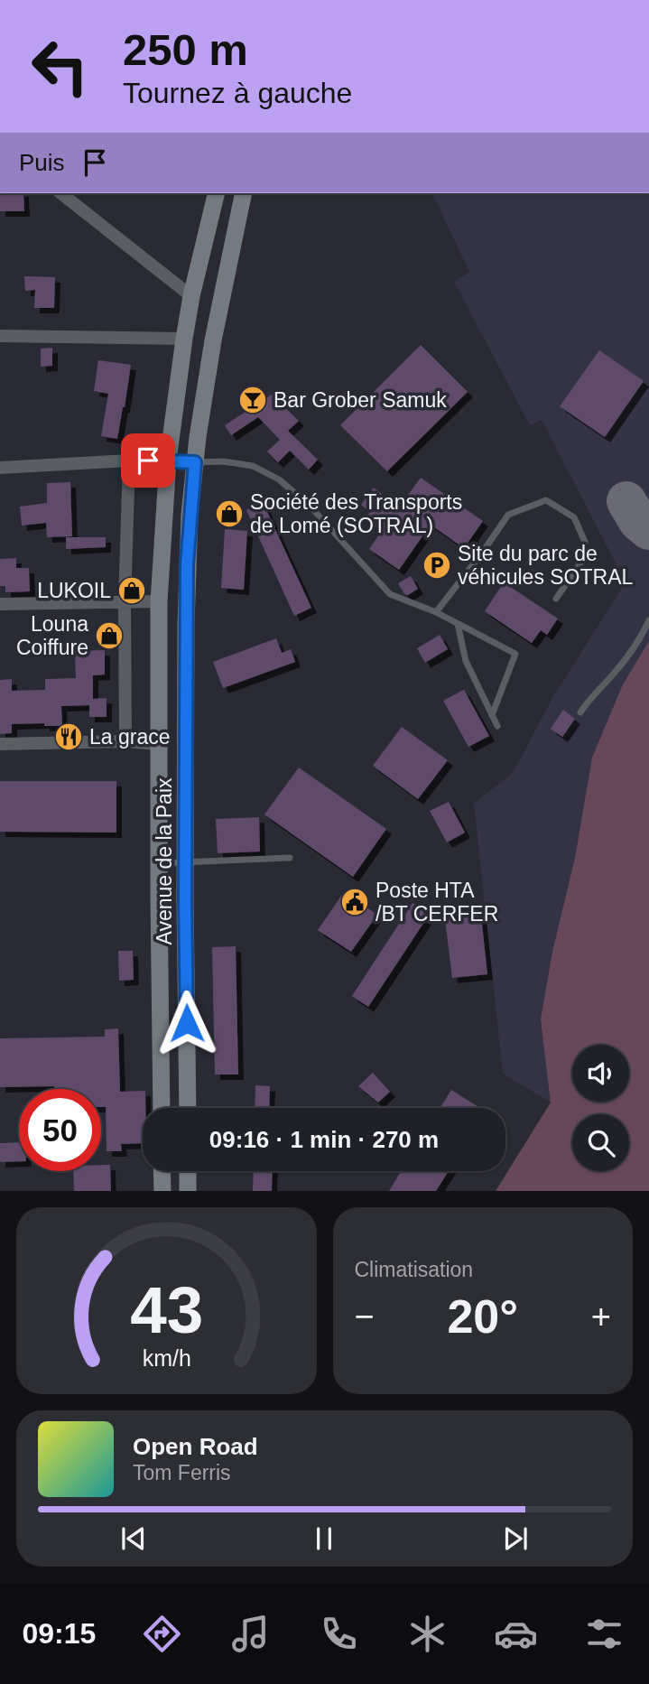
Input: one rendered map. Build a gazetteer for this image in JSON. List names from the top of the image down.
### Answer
{
  "streets": {
    "main road": ["Avenue de la Paix"]
  },
  "places": {
    "bar": ["Bar Grober Samuk"],
    "shop": ["Société des Transports de Lomé (SOTRAL)", "LUKOIL", "Louna Coiffure"],
    "parking": ["Site du parc de véhicules SOTRAL"],
    "restaurant": ["La grace"],
    "public building": ["Poste HTA /BT CERFER"]
  },
  "page": {
    "turn": ["250 m", "Tournez à gauche"],
    "then": "Puis",
    "limit": "50",
    "trip": "09:16 · 1 min · 270 m",
    "tile": "Climatisation",
    "heat": ["−", "20°", "+"],
    "song": ["Open Road", "Tom Ferris"],
    "tabs": "09:15",
    "gauge": ["43", "km/h"]
  }
}
